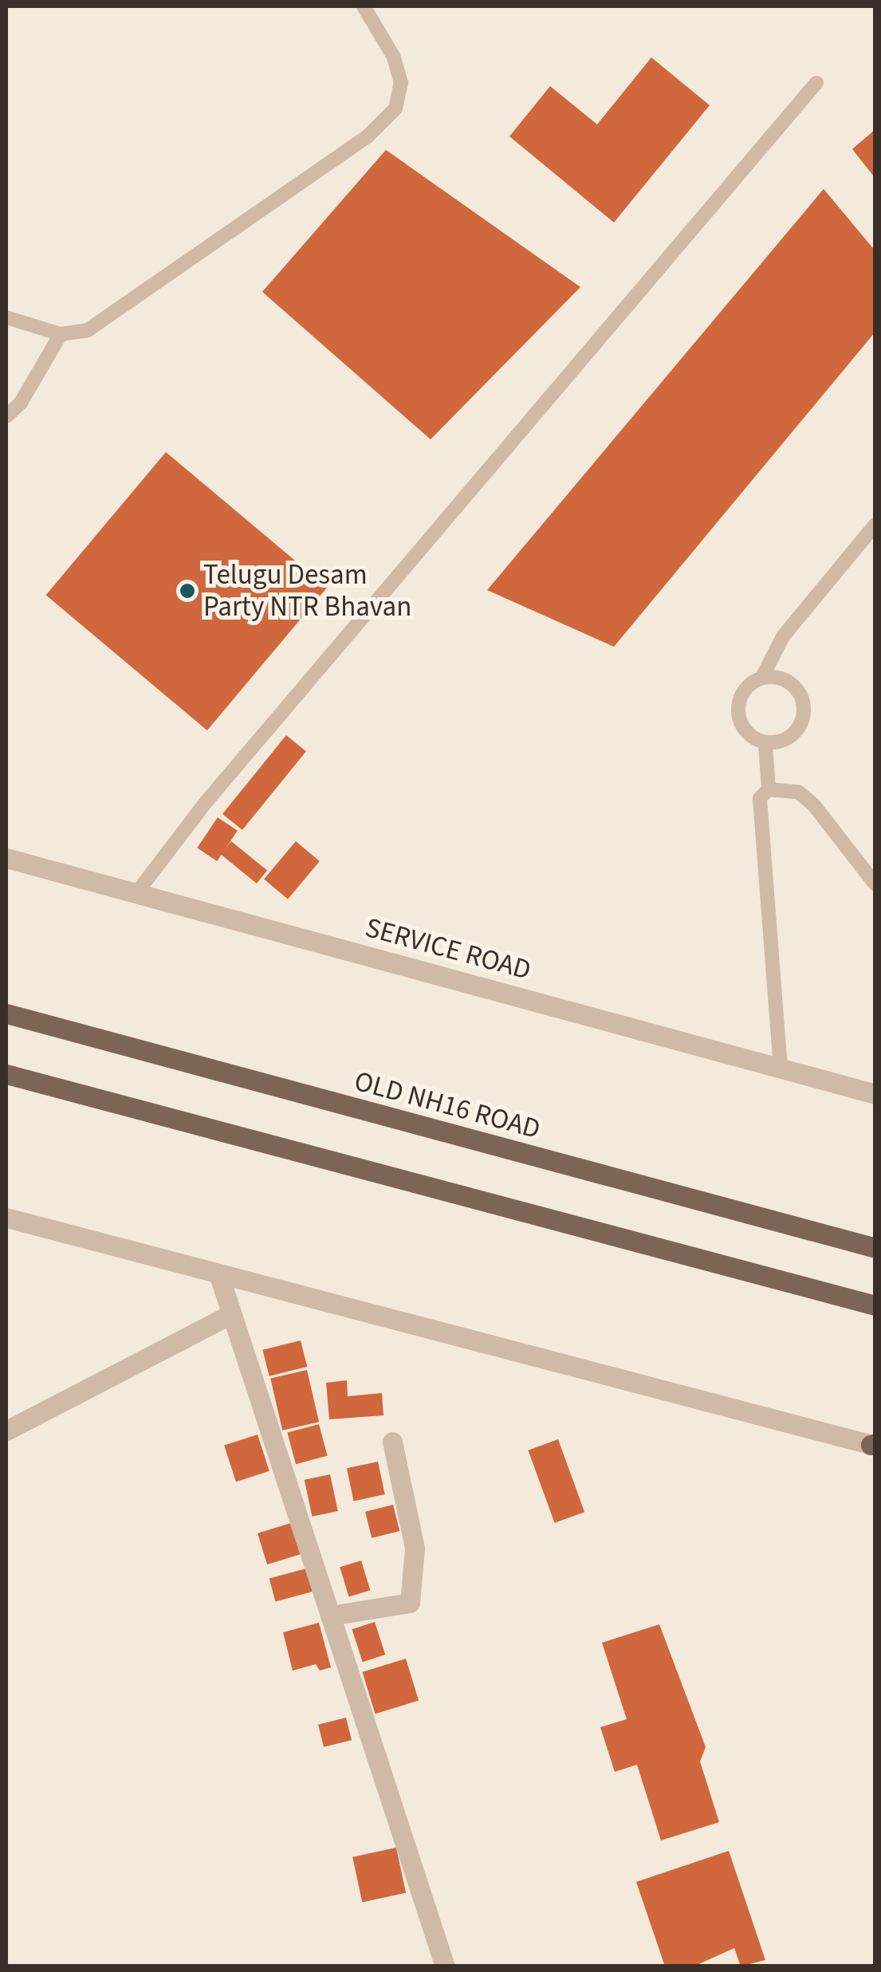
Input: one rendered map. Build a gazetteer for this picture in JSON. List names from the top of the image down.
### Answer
{
  "streets": {
    "main road": ["OLD NH16 ROAD"],
    "street": ["SERVICE ROAD"]
  },
  "places": ["Telugu Desam Party NTR Bhavan"]
}
